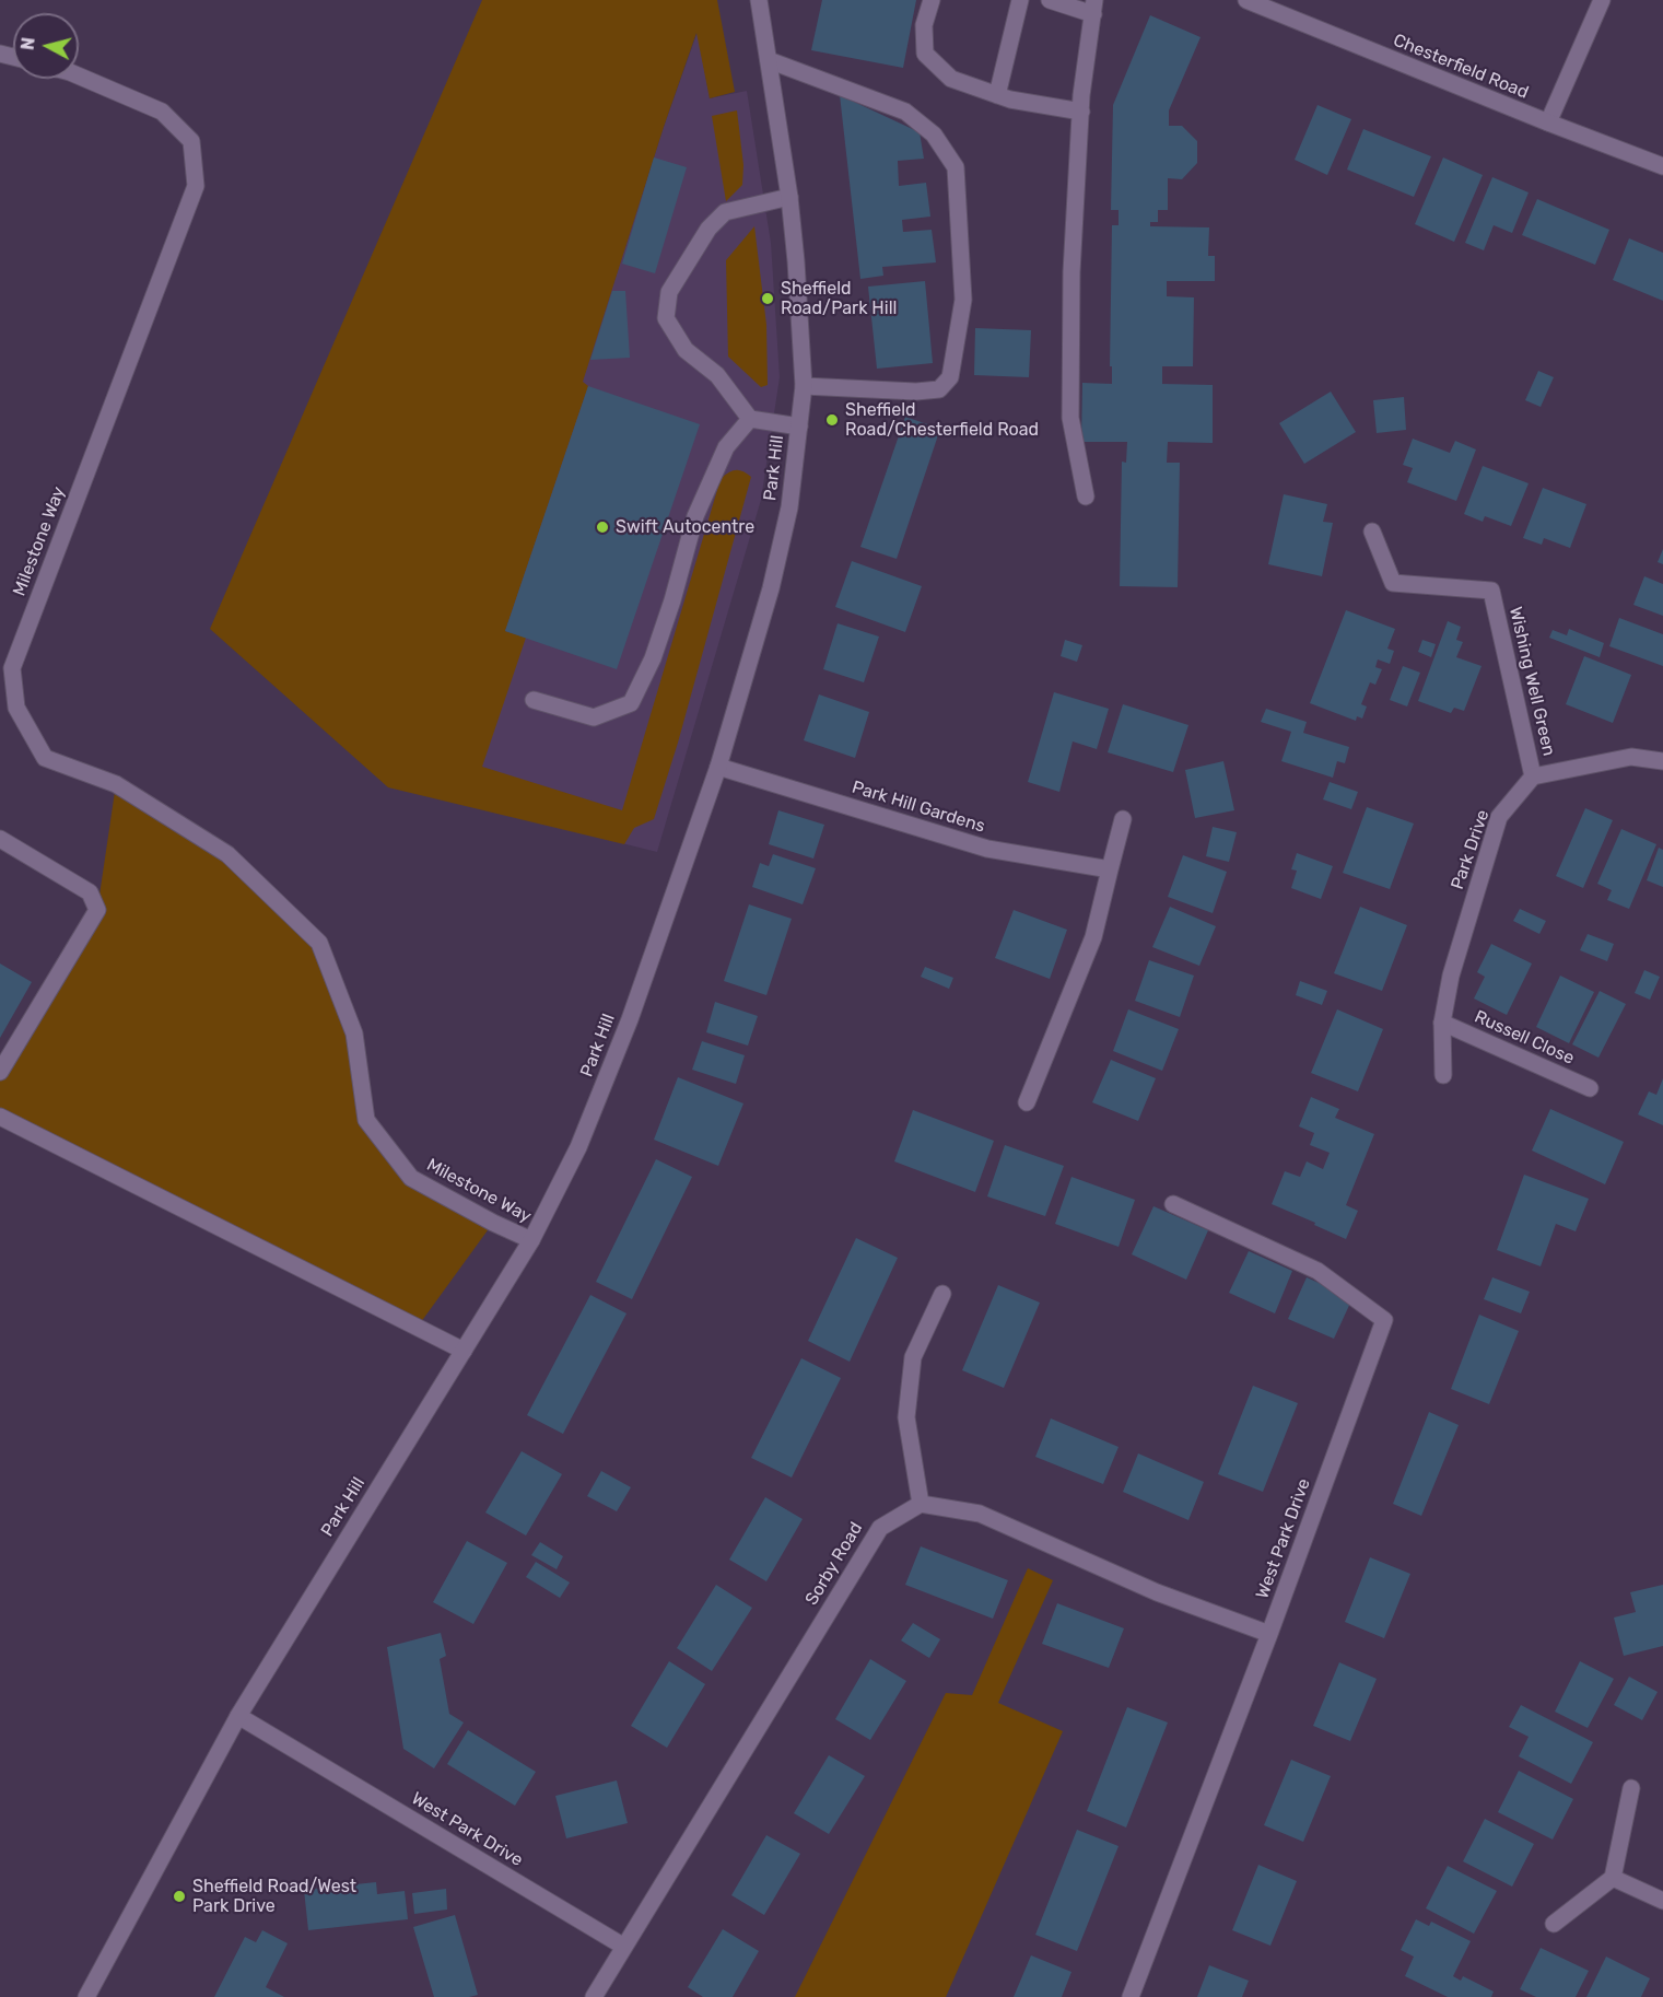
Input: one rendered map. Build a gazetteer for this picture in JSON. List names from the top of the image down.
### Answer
{
  "streets": {
    "street": [
      "Chesterfield Road",
      "Park Hill",
      "Milestone Way",
      "Wishing Well Green",
      "Park Hill Gardens",
      "Park Drive",
      "Russell Close",
      "West Park Drive",
      "Sorby Road"
    ]
  },
  "crossings": [
    ["Park Hill", "Milestone Way"],
    ["Park Hill", "Park Hill Gardens"],
    ["Park Hill", "West Park Drive"],
    ["Wishing Well Green", "Park Drive"],
    ["Park Drive", "Russell Close"],
    ["West Park Drive", "Sorby Road"]
  ],
  "places": [
    "Sheffield Road/Park Hill",
    "Sheffield Road/Chesterfield Road",
    "Swift Autocentre",
    "Sheffield Road/West Park Drive"
  ],
  "north": "left"
}
